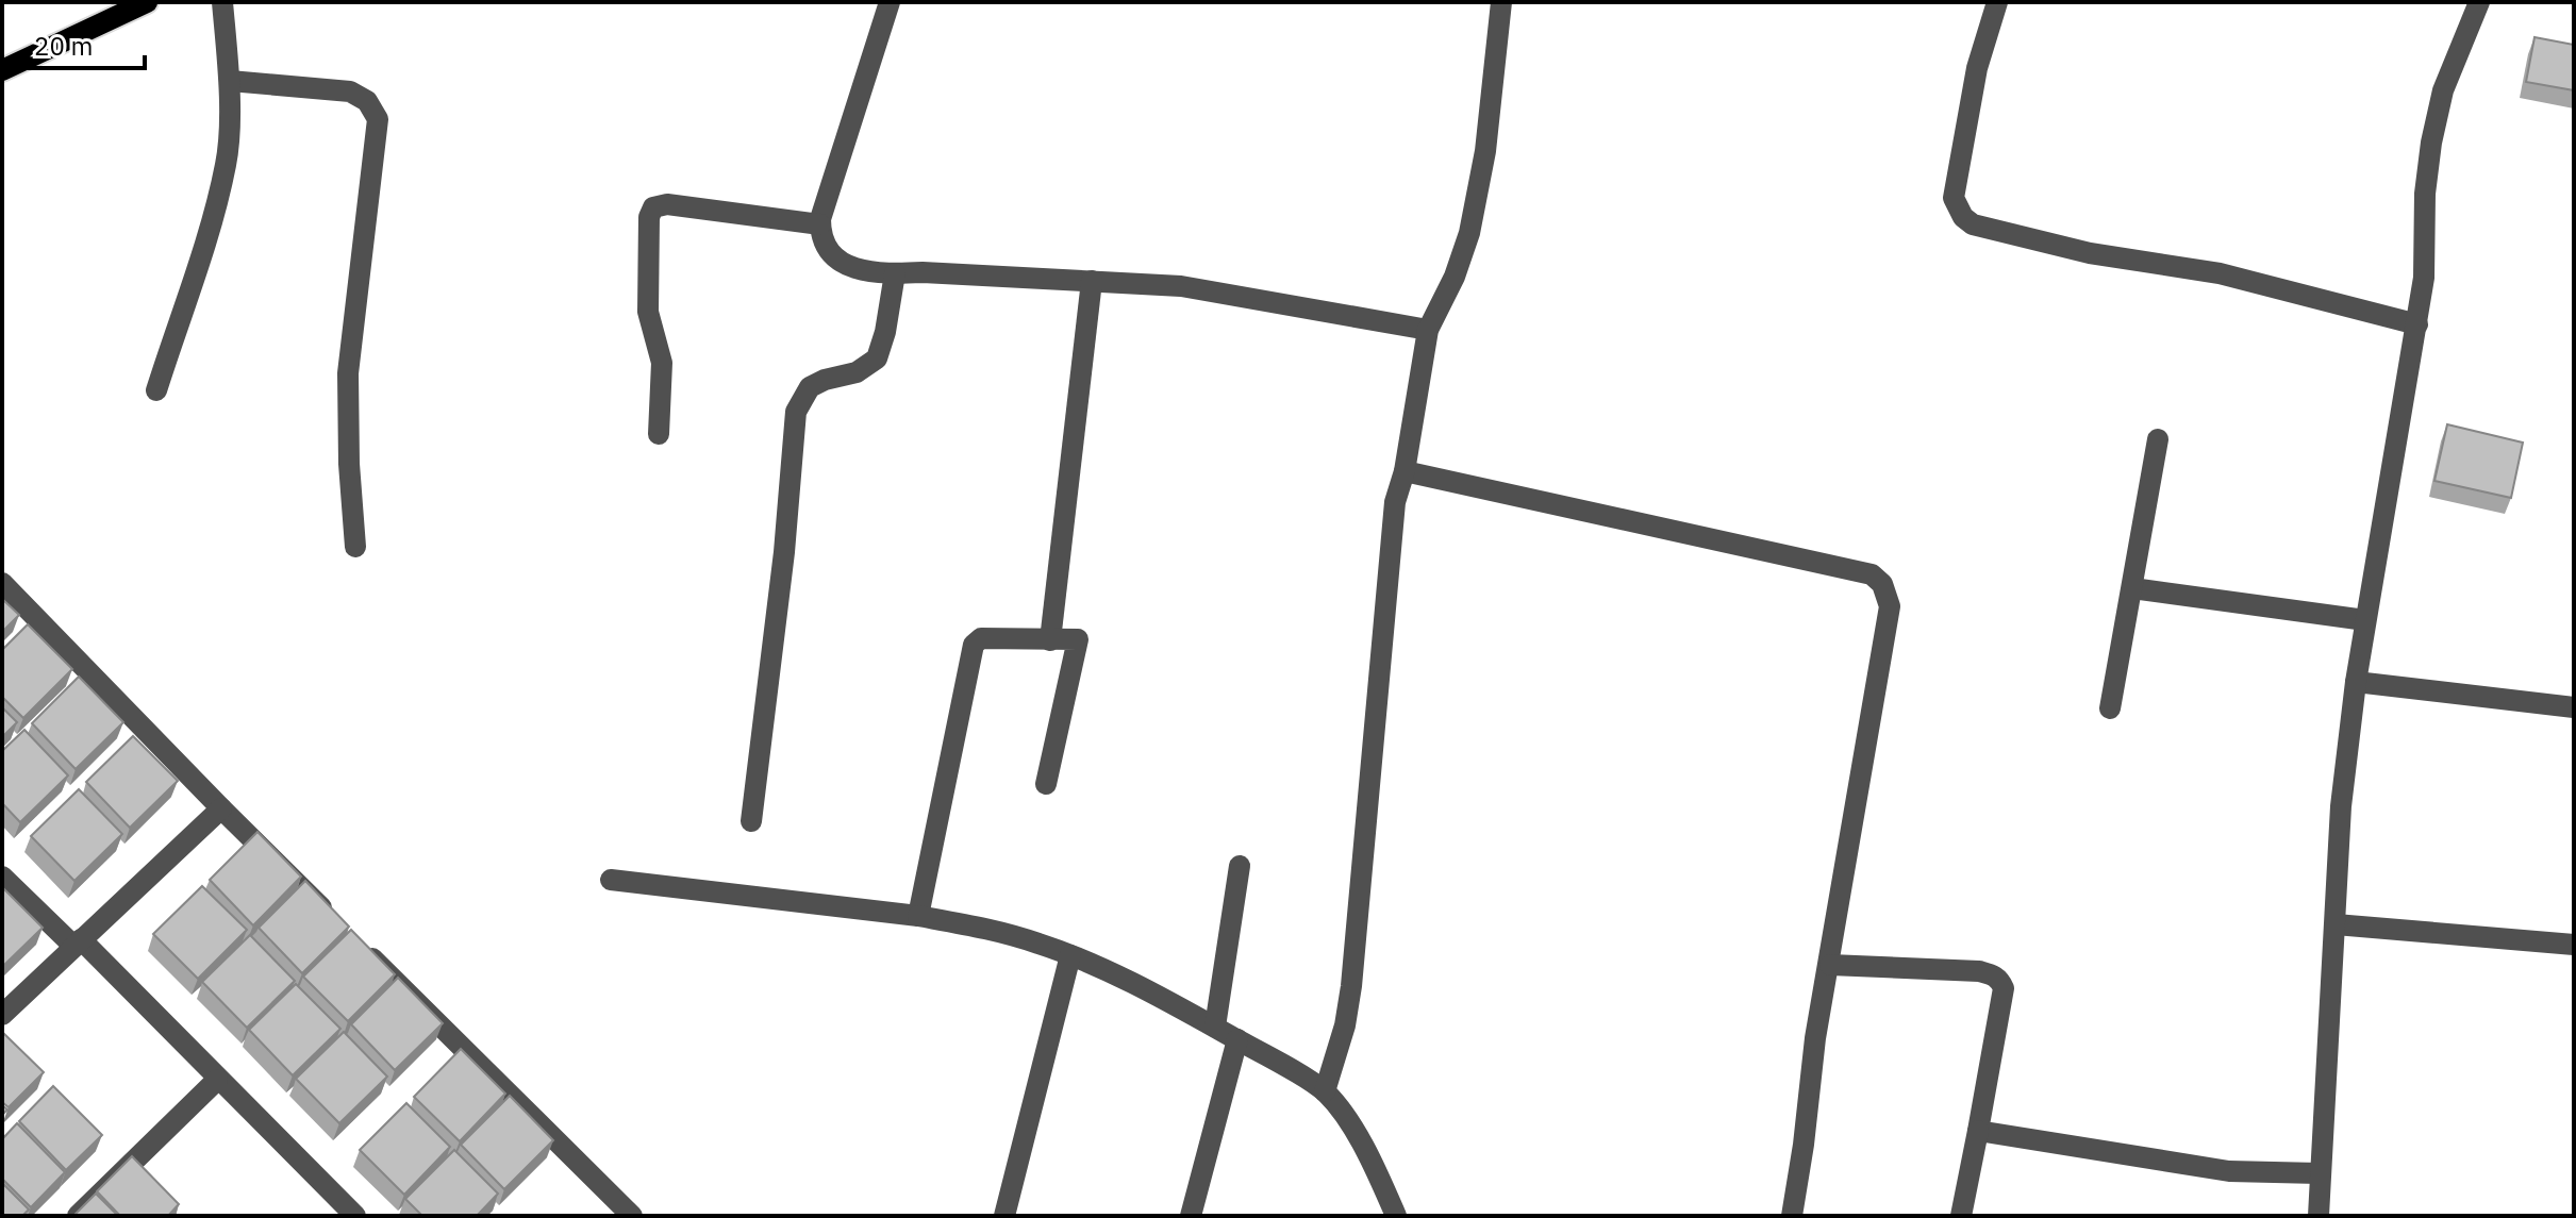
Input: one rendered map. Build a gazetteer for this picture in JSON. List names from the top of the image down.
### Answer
{
  "scale_bar": "20 m"
}
